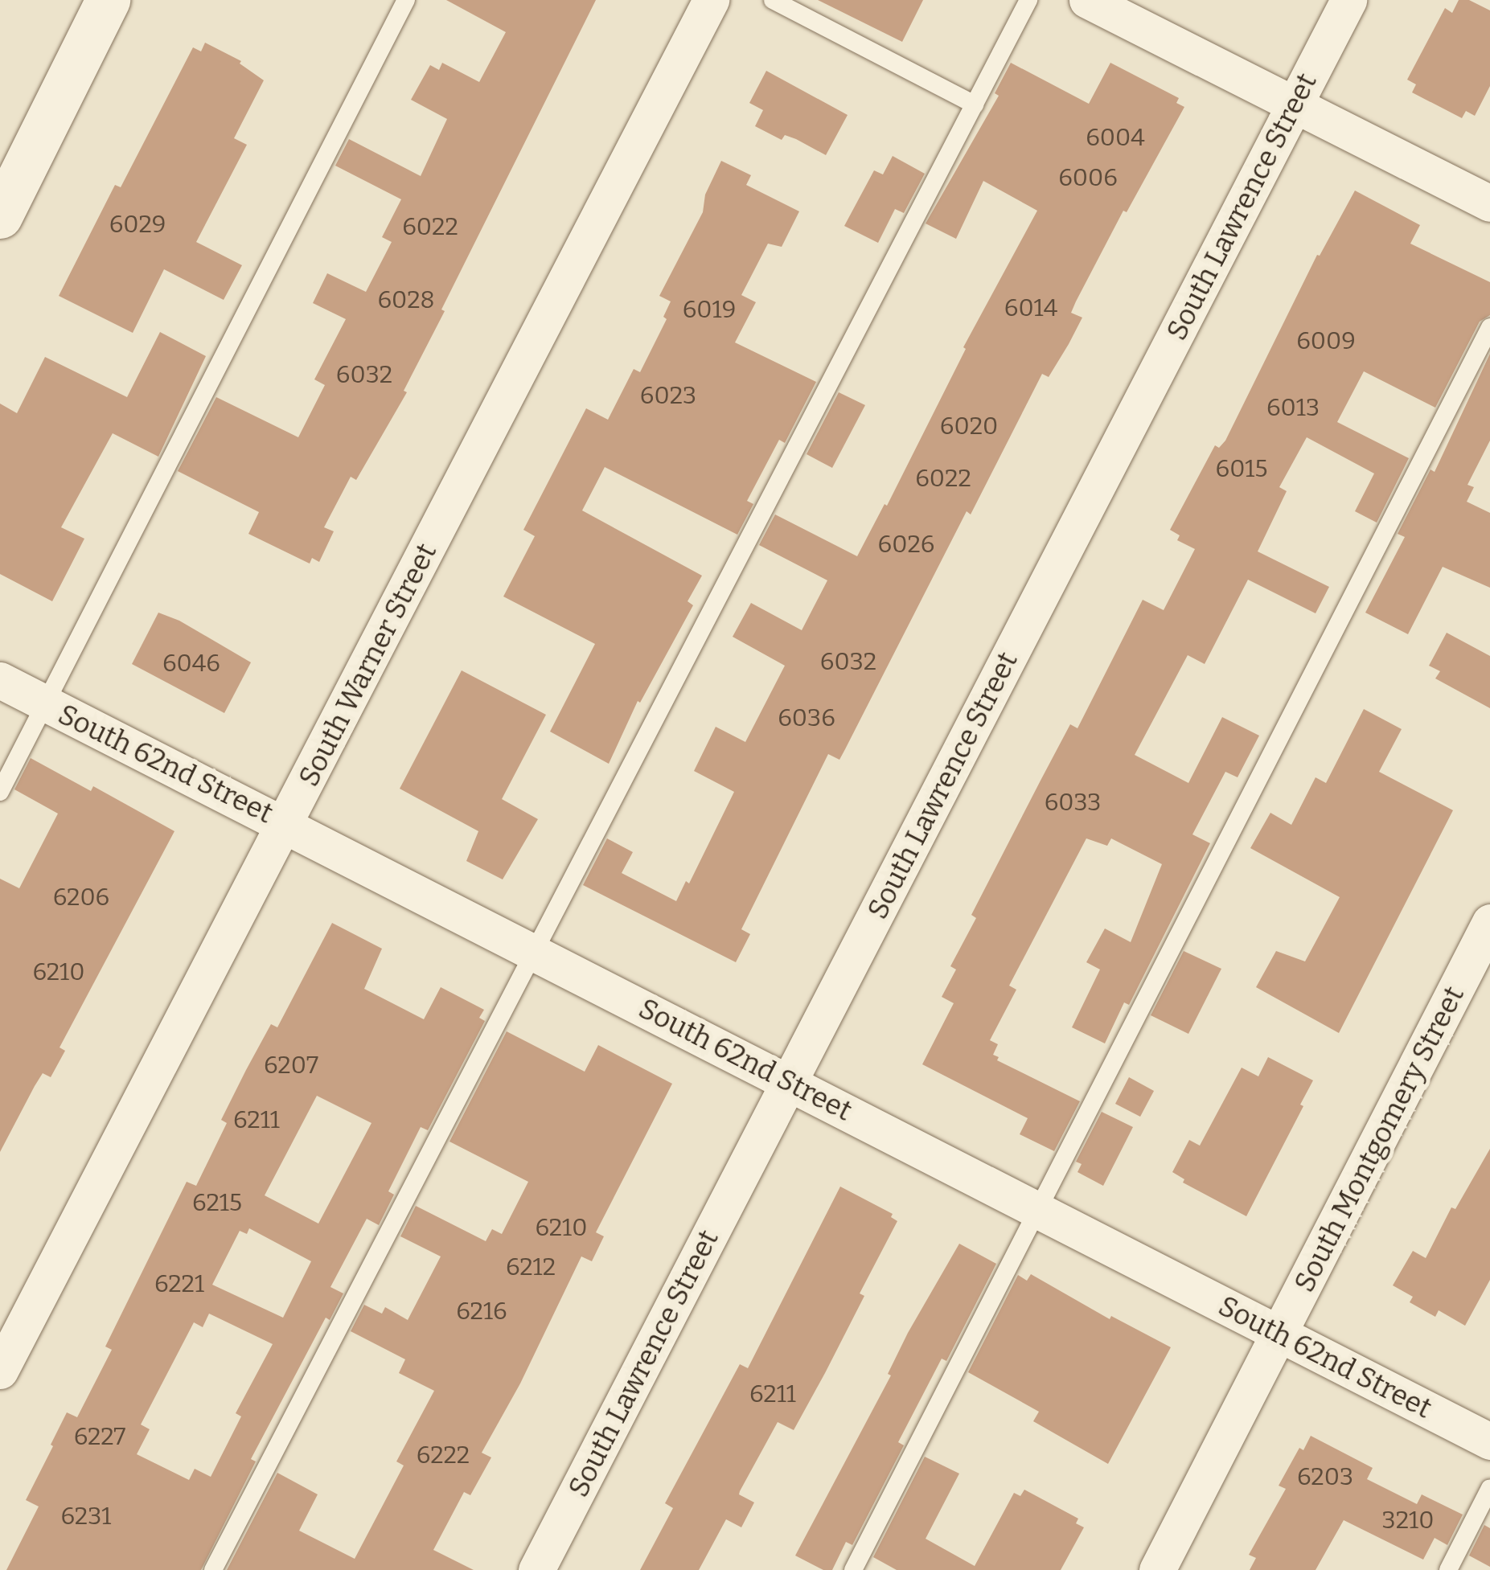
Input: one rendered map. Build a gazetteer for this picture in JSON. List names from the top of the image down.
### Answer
{
  "streets": {
    "street": [
      "South Lawrence Street",
      "South Warner Street",
      "South 62nd Street",
      "South Montgomery Street"
    ]
  },
  "crossings": [
    ["South Lawrence Street", "South 62nd Street"],
    ["South Warner Street", "South 62nd Street"],
    ["South 62nd Street", "South Montgomery Street"]
  ],
  "house_numbers": [
    "6004",
    "6006",
    "6029",
    "6022",
    "6028",
    "6014",
    "6019",
    "6009",
    "6032",
    "6023",
    "6013",
    "6020",
    "6015",
    "6022",
    "6026",
    "6032",
    "6046",
    "6036",
    "6033",
    "6206",
    "6210",
    "6207",
    "6211",
    "6215",
    "6210",
    "6212",
    "6221",
    "6216",
    "6211",
    "6227",
    "6222",
    "6203",
    "6231",
    "3210"
  ]
}
